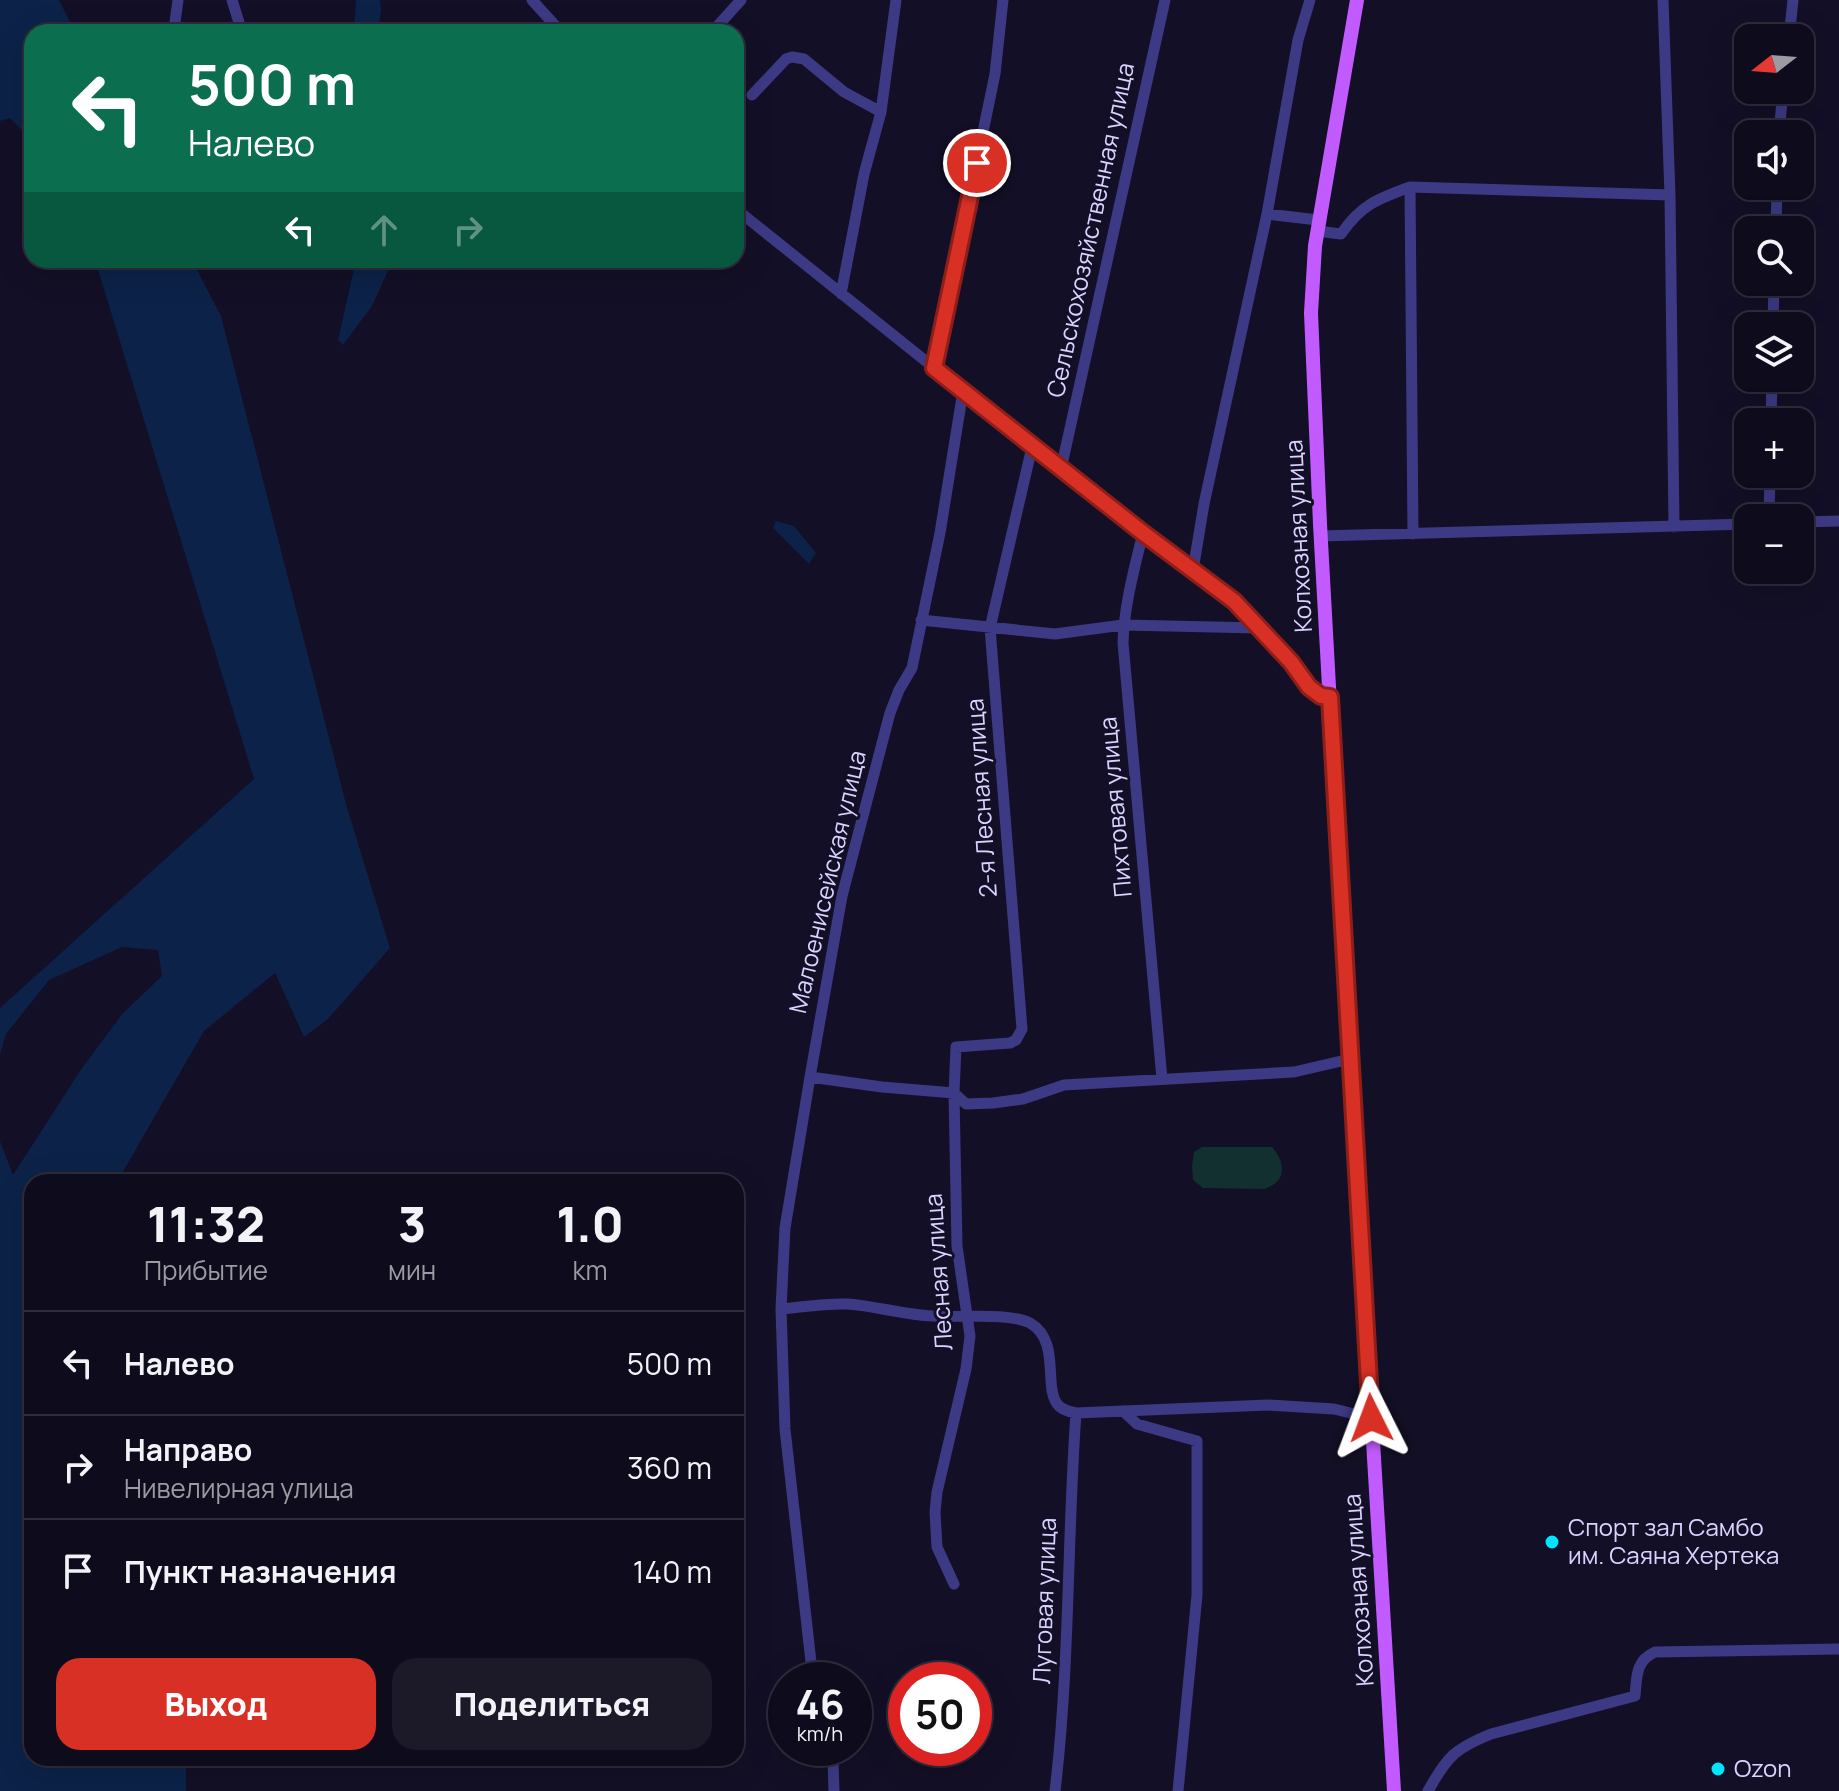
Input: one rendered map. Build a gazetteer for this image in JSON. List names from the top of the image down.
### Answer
{
  "streets": {
    "main road": ["Колхозная улица"],
    "street": [
      "Сельскохозяйственная улица",
      "2-я Лесная улица",
      "Пихтовая улица",
      "Малоенисейская улица",
      "Лесная улица",
      "Луговая улица"
    ]
  },
  "crossings": [
    ["2-я Лесная улица", "Лесная улица"]
  ],
  "places": ["Спорт зал Самбо им. Саяна Хертека", "Ozon"],
  "north": "left",
  "page": {
    "map_buttons": ["+", "−"],
    "turn": ["500 m", "Налево"],
    "eta": [
      "11:32",
      "Прибытие",
      "3",
      "мин",
      "1.0",
      "km"
    ],
    "list": [
      {
        "name": "Налево",
        "value": "500 m"
      },
      {
        "name": "Направо",
        "note": "Нивелирная улица",
        "value": "360 m"
      },
      {
        "name": "Пункт назначения",
        "value": "140 m"
      }
    ],
    "buttons": ["Выход", "Поделиться"],
    "speed": "46 km/h",
    "limit": "50"
  }
}
